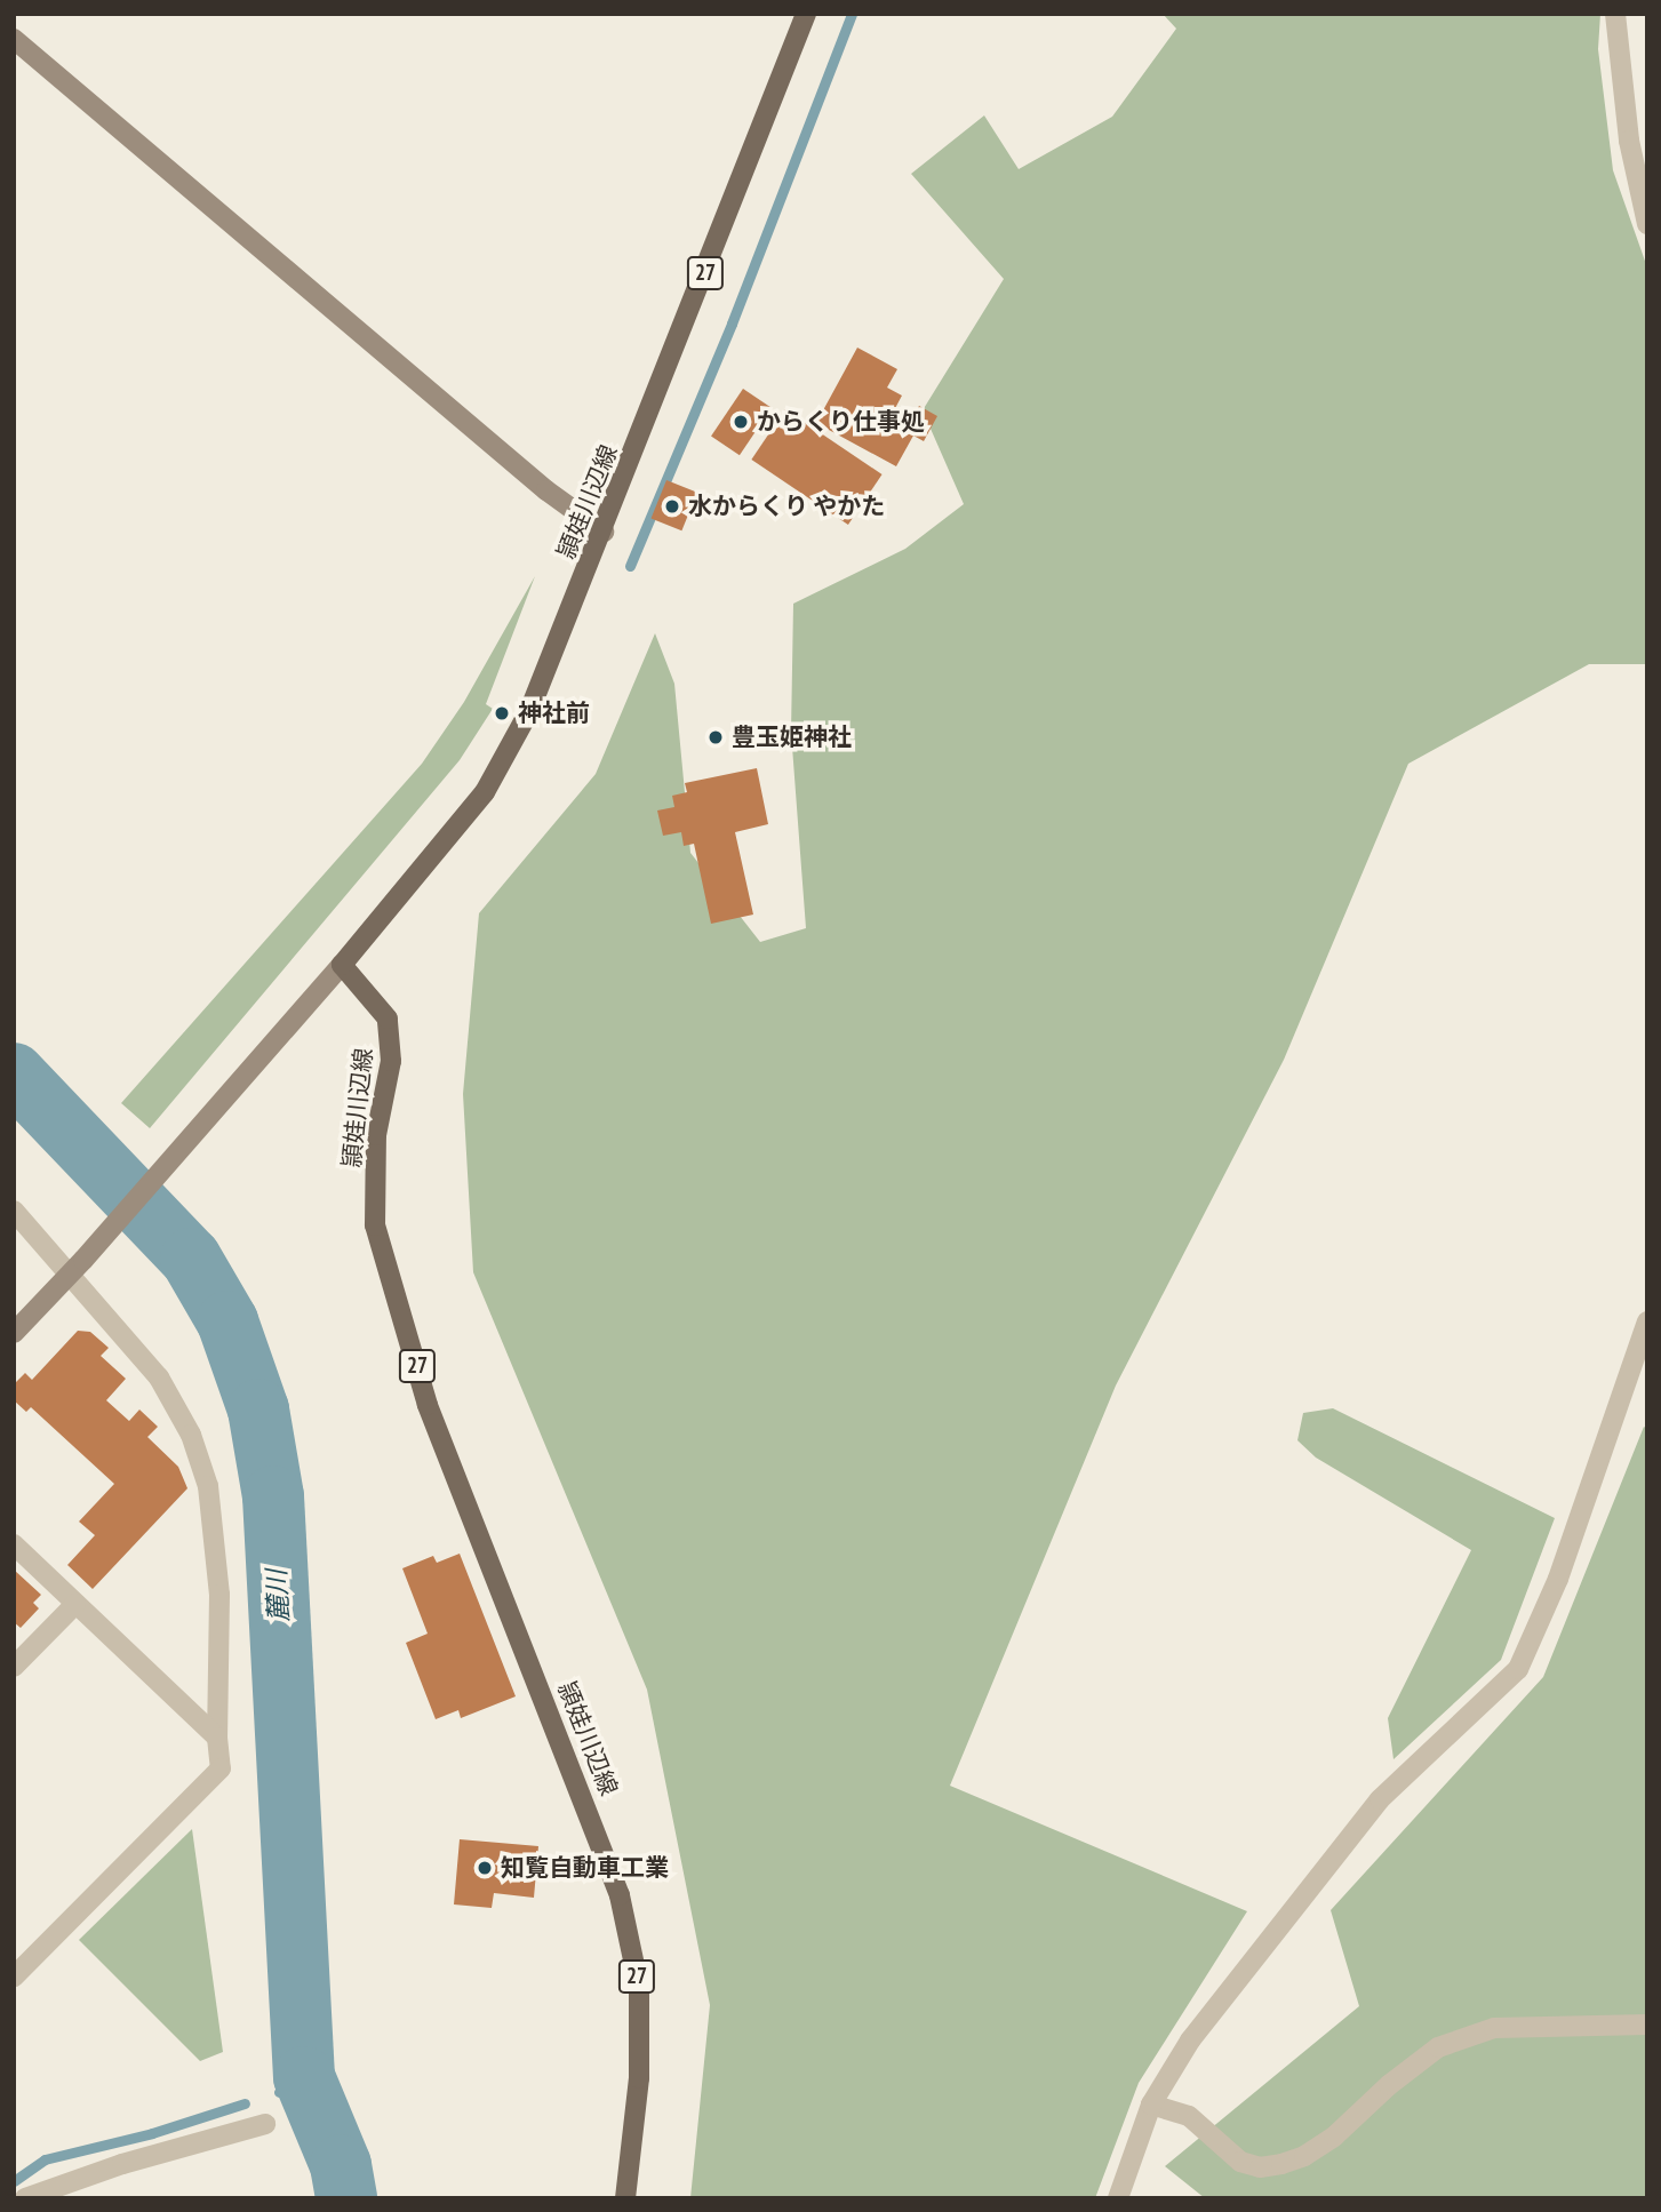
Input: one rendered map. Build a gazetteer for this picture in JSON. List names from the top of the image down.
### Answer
{
  "streets": {
    "main road": ["27", "頴娃川辺線"]
  },
  "water": ["麓川"],
  "places": [
    "からくり仕事処",
    "水からくり やかた",
    "神社前",
    "豊玉姫神社",
    "知覧自動車工業"
  ]
}
